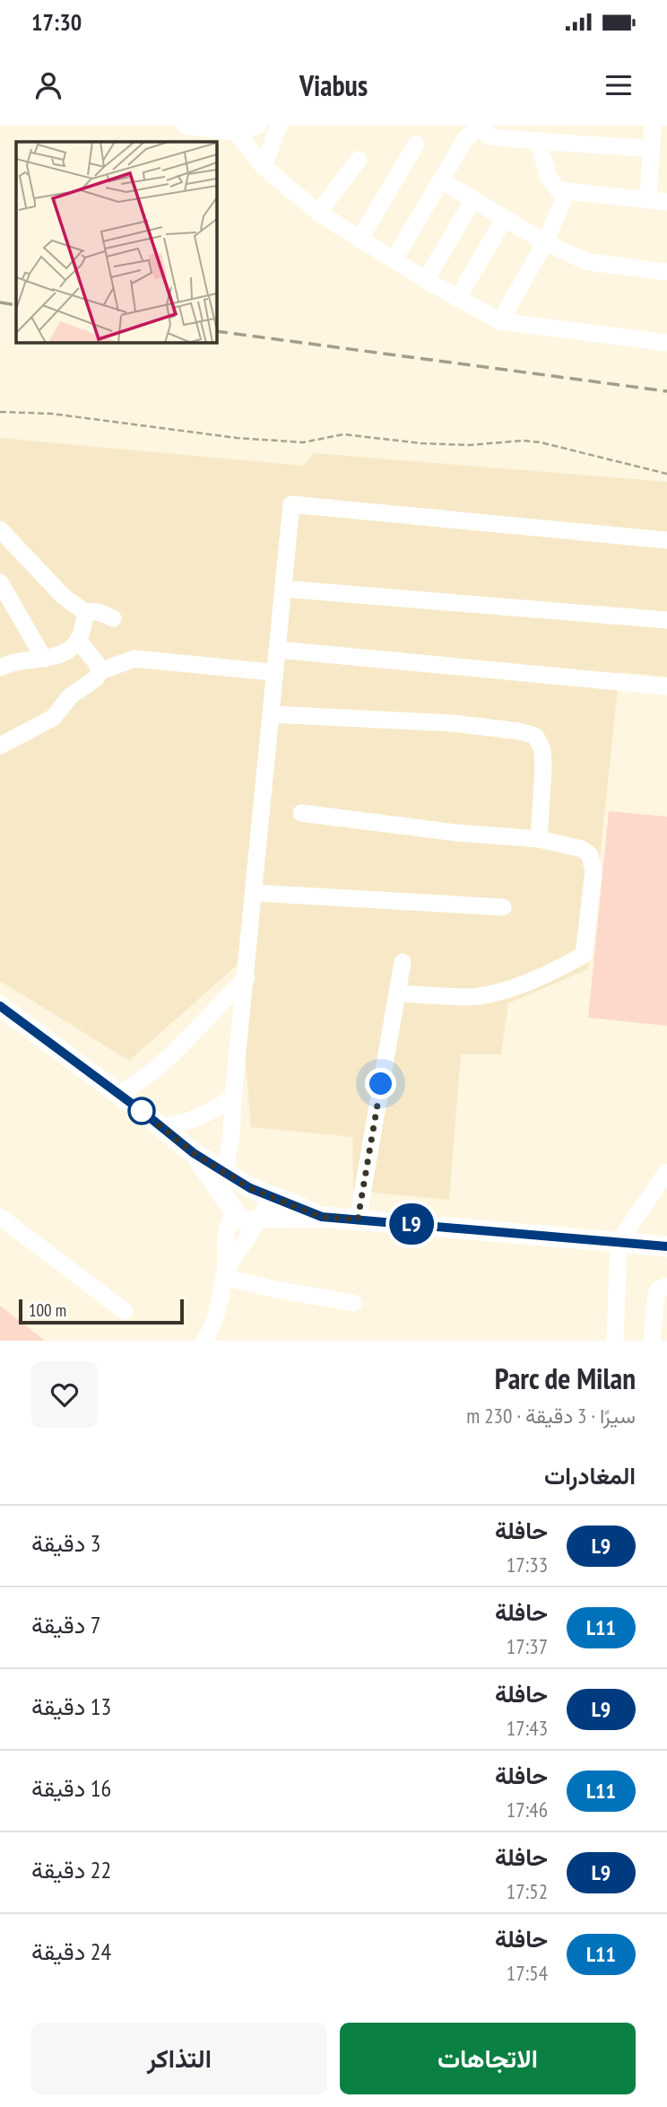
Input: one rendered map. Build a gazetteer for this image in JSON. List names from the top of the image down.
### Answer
{
  "lines": ["bus line L9"],
  "scale_bar": "100 m",
  "page": {
    "status": "17:30",
    "header": "Viabus",
    "on_map": "L9",
    "scale": "100 m",
    "heading": [
      ["Parc de Milan", "سيرًا · 3 دقيقة · 230 m"],
      "المغادرات"
    ],
    "list": [
      {
        "mark": "L9",
        "name": "حافلة",
        "note": "17:33",
        "value": "3 دقيقة"
      },
      {
        "mark": "L11",
        "name": "حافلة",
        "note": "17:37",
        "value": "7 دقيقة"
      },
      {
        "mark": "L9",
        "name": "حافلة",
        "note": "17:43",
        "value": "13 دقيقة"
      },
      {
        "mark": "L11",
        "name": "حافلة",
        "note": "17:46",
        "value": "16 دقيقة"
      },
      {
        "mark": "L9",
        "name": "حافلة",
        "note": "17:52",
        "value": "22 دقيقة"
      },
      {
        "mark": "L11",
        "name": "حافلة",
        "note": "17:54",
        "value": "24 دقيقة"
      }
    ],
    "buttons": ["الاتجاهات", "التذاكر"]
  }
}
